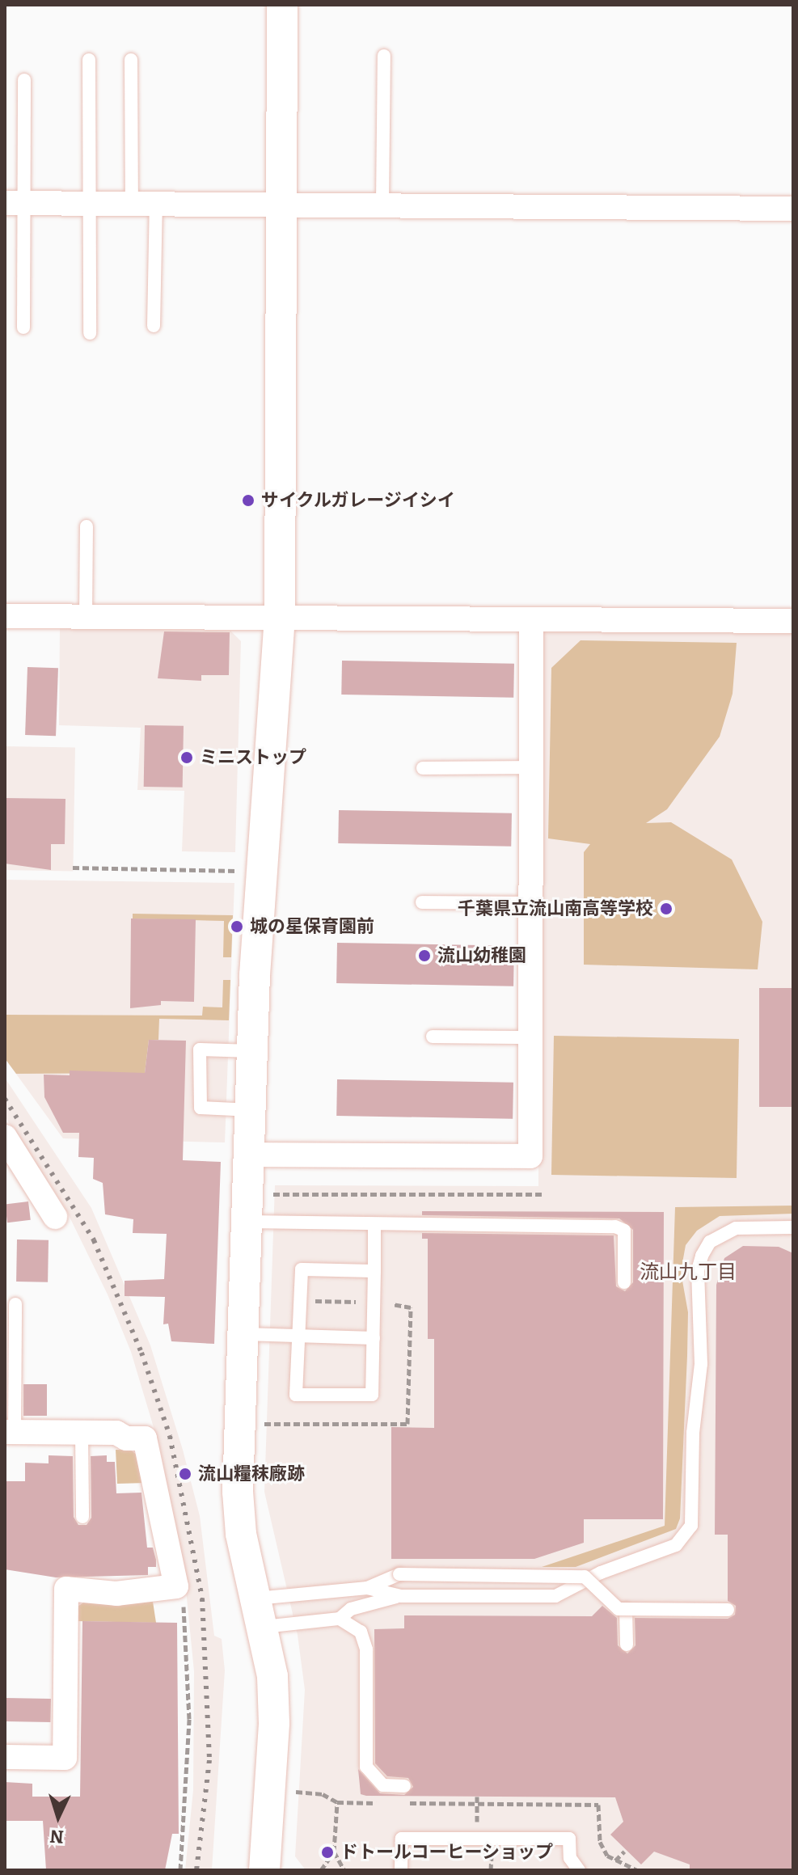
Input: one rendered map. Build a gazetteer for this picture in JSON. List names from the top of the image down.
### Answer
{
  "districts": ["流山九丁目"],
  "places": [
    "サイクルガレージイシイ",
    "ミニストップ",
    "千葉県立流山南高等学校",
    "城の星保育園前",
    "流山幼稚園",
    "流山糧秣廠跡",
    "ドトールコーヒーショップ"
  ],
  "north": "bottom"
}
